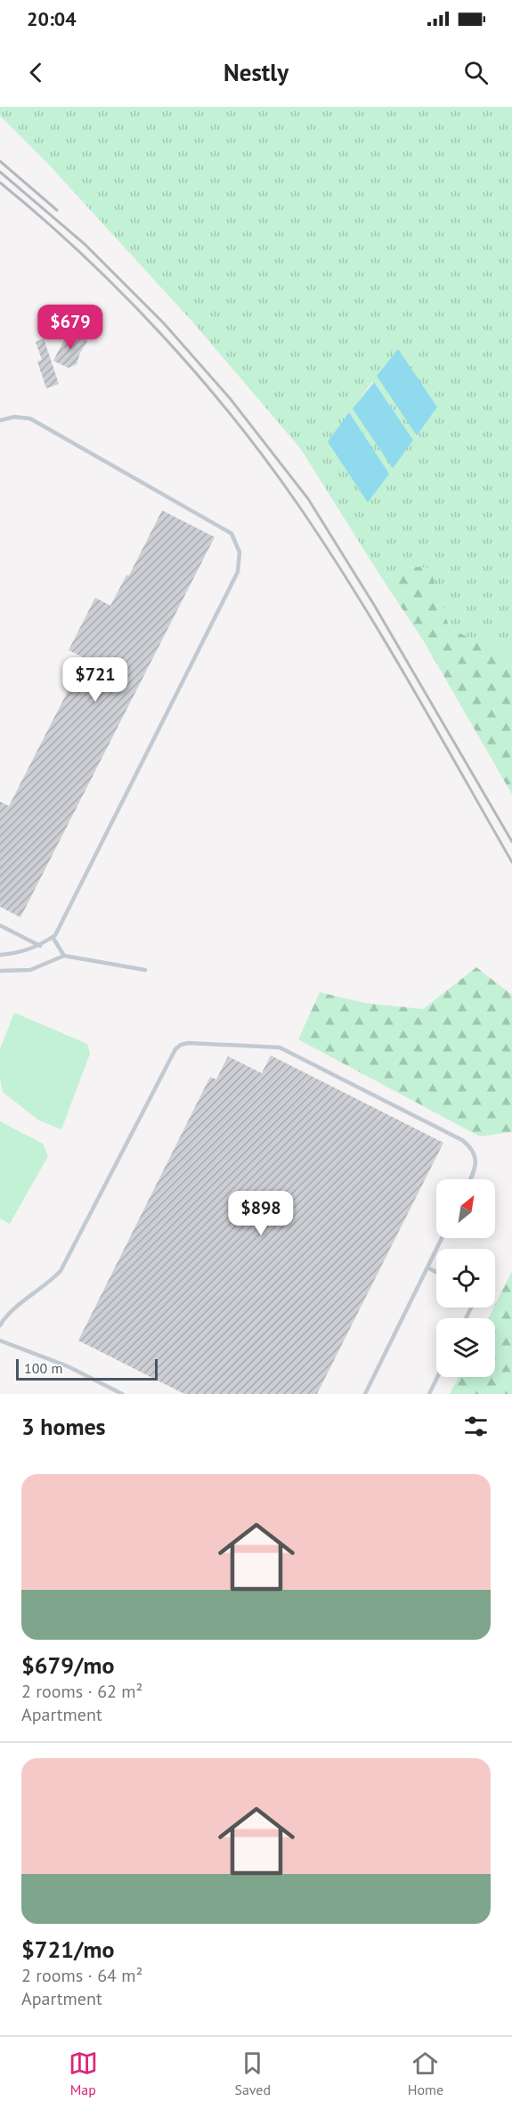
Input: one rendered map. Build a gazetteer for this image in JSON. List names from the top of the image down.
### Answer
{
  "scale_bar": "100 m",
  "north": "top right",
  "page": {
    "status": "20:04",
    "header": "Nestly",
    "price": ["$679", "$721", "$898"],
    "scale": "100 m",
    "heading": "3 homes",
    "list": [
      {
        "name": "$679/mo",
        "note": "2 rooms · 62 m² · Apartment"
      },
      {
        "name": "$721/mo",
        "note": "2 rooms · 64 m² · Apartment"
      }
    ],
    "tabs": ["Map", "Saved", "Home"]
  }
}
